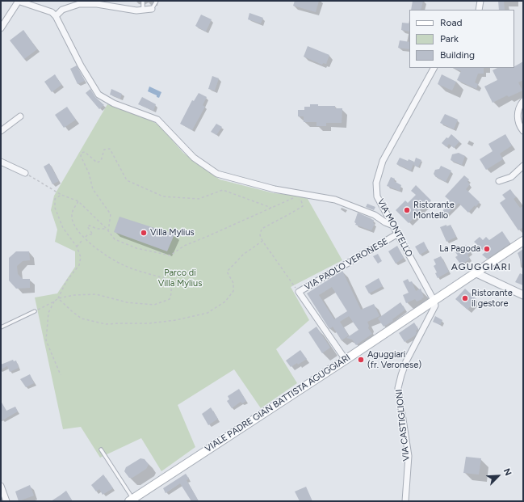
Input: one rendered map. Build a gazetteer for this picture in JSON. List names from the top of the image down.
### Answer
{
  "streets": {
    "main road": ["VIALE PADRE GIAN BATTISTA AGUGGIARI"],
    "street": ["VIA MONTELLO", "VIA PAOLO VERONESE", "VIA CASTIGLIONI"]
  },
  "crossings": [
    ["VIA MONTELLO", "VIA PAOLO VERONESE"],
    ["VIA MONTELLO", "VIALE PADRE GIAN BATTISTA AGUGGIARI"],
    ["VIA MONTELLO", "VIA CASTIGLIONI"],
    ["VIA PAOLO VERONESE", "VIALE PADRE GIAN BATTISTA AGUGGIARI"],
    ["VIALE PADRE GIAN BATTISTA AGUGGIARI", "VIA CASTIGLIONI"]
  ],
  "districts": ["AGUGGIARI"],
  "parks": ["Parco di Villa Mylius"],
  "places": [
    "Ristorante Montello",
    "Villa Mylius",
    "La Pagoda",
    "Ristorante il gestore",
    "Aguggiari (fr. Veronese)"
  ],
  "legend": ["Road", "Park", "Building"],
  "north": "top right"
}
